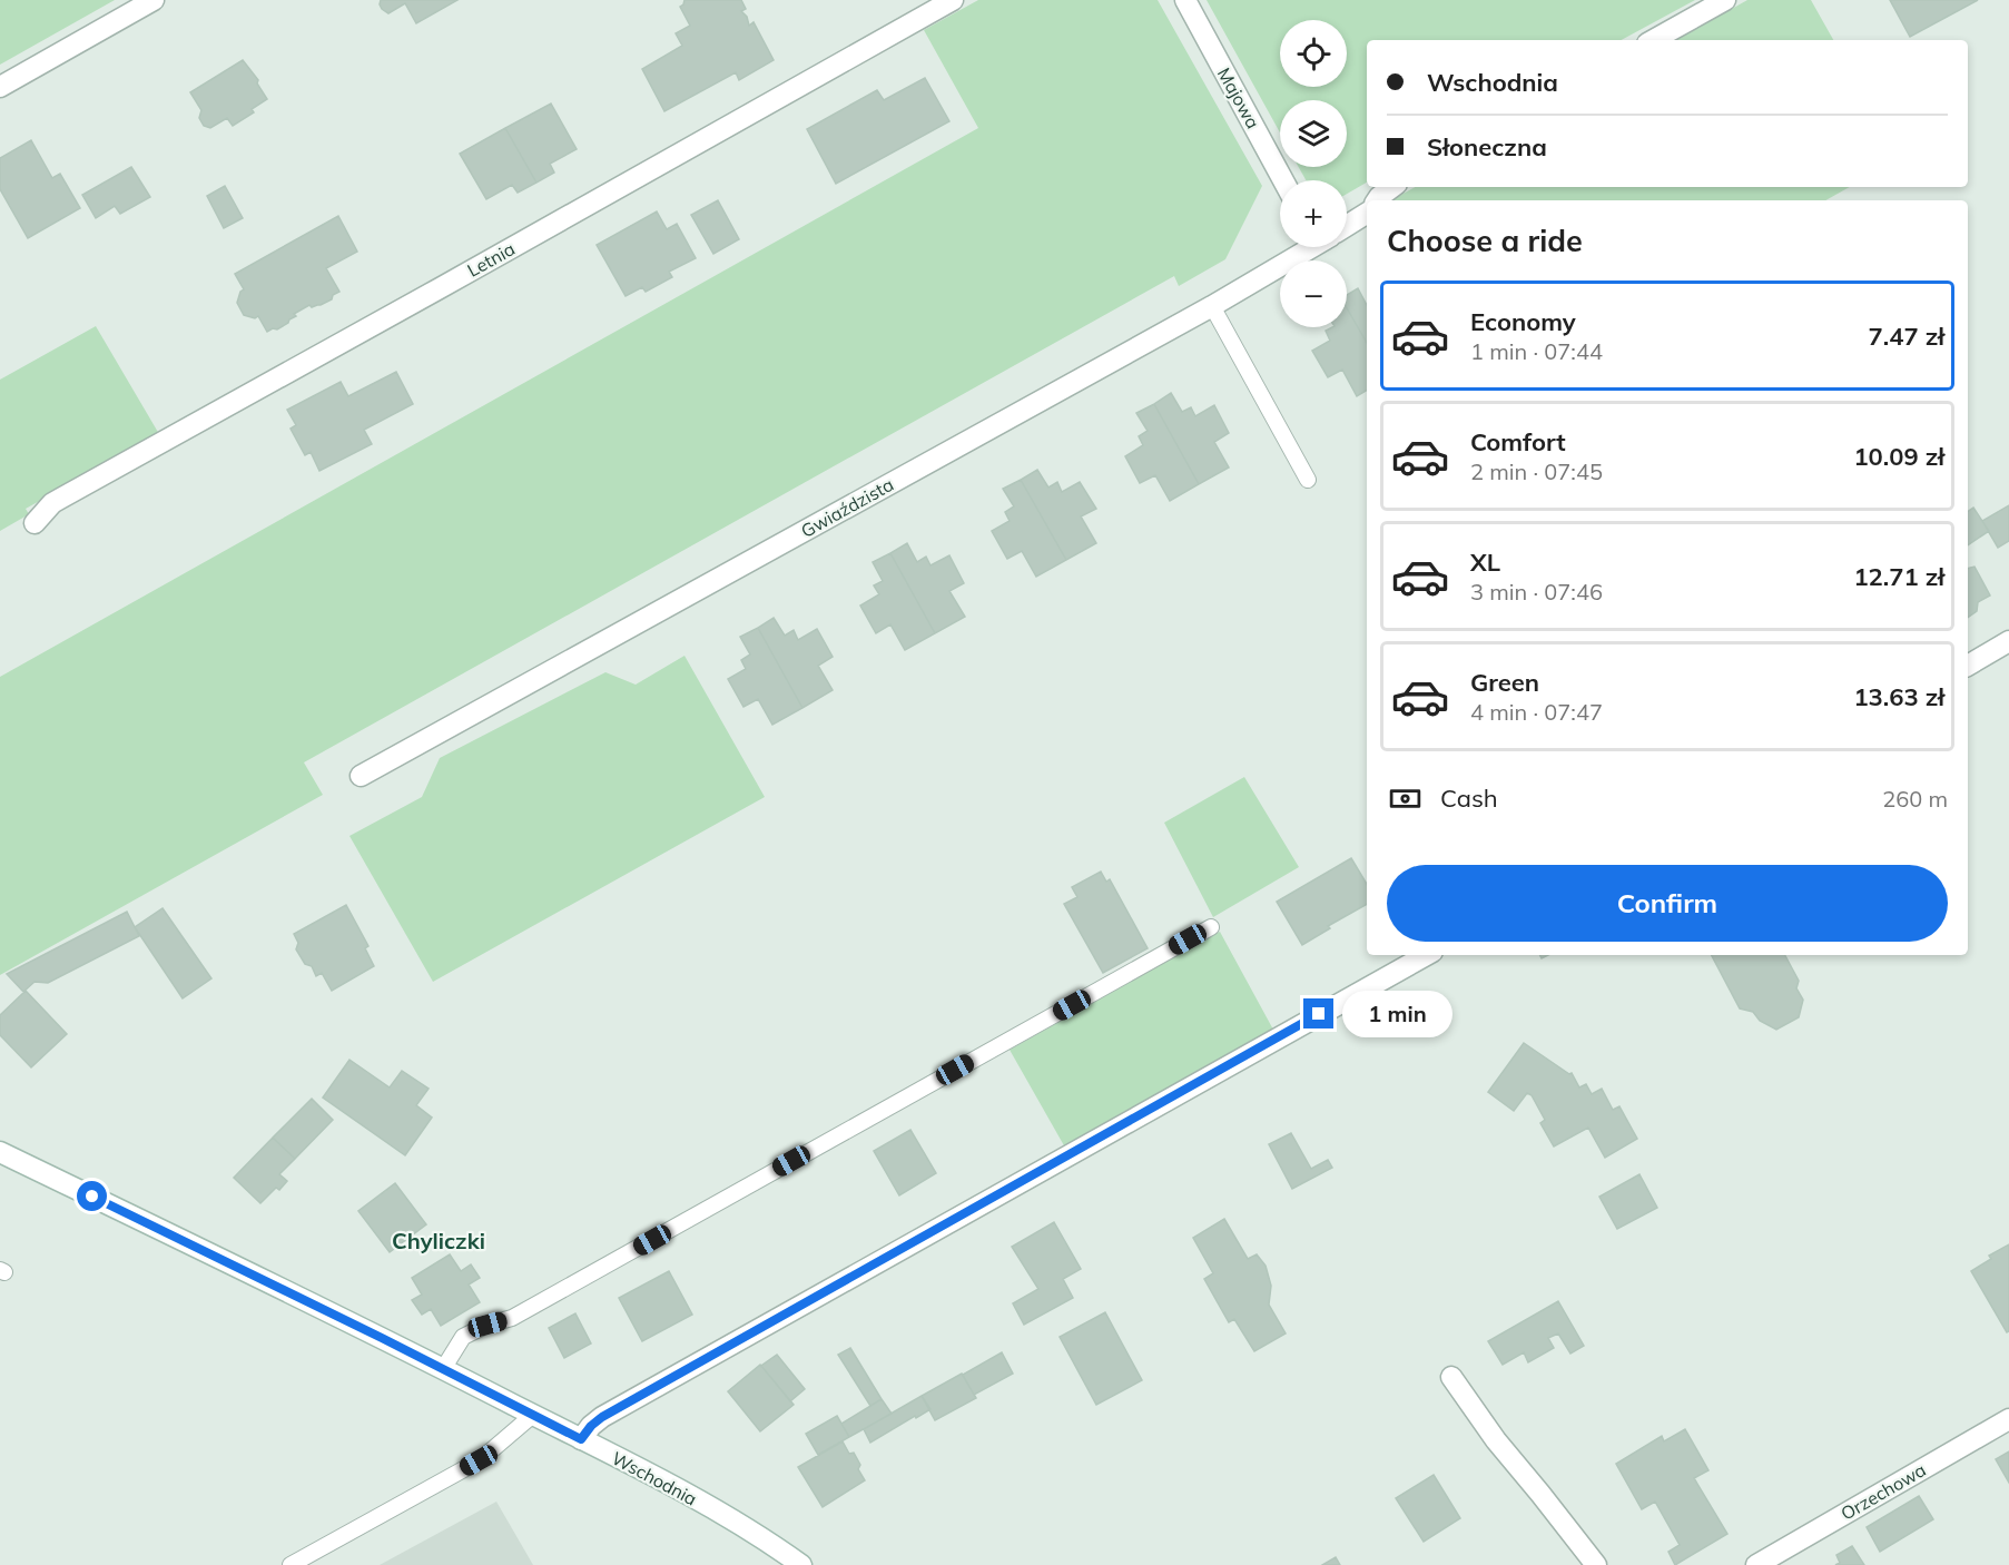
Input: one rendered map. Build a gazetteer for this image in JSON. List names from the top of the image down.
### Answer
{
  "streets": {
    "street": [
      "Majowa",
      "Letnia",
      "Gwiaździsta",
      "Wschodnia",
      "Orzechowa"
    ]
  },
  "districts": ["Chyliczki"],
  "page": {
    "map_buttons": ["+", "−"],
    "banner": ["Wschodnia", "Słoneczna"],
    "heading": "Choose a ride",
    "list": [
      {
        "name": "Economy",
        "note": "1 min · 07:44",
        "value": "7.47 zł"
      },
      {
        "name": "Comfort",
        "note": "2 min · 07:45",
        "value": "10.09 zł"
      },
      {
        "name": "XL",
        "note": "3 min · 07:46",
        "value": "12.71 zł"
      },
      {
        "name": "Green",
        "note": "4 min · 07:47",
        "value": "13.63 zł"
      }
    ],
    "pay": ["Cash", "260 m"],
    "buttons": "Confirm",
    "bubble": "1 min"
  }
}
